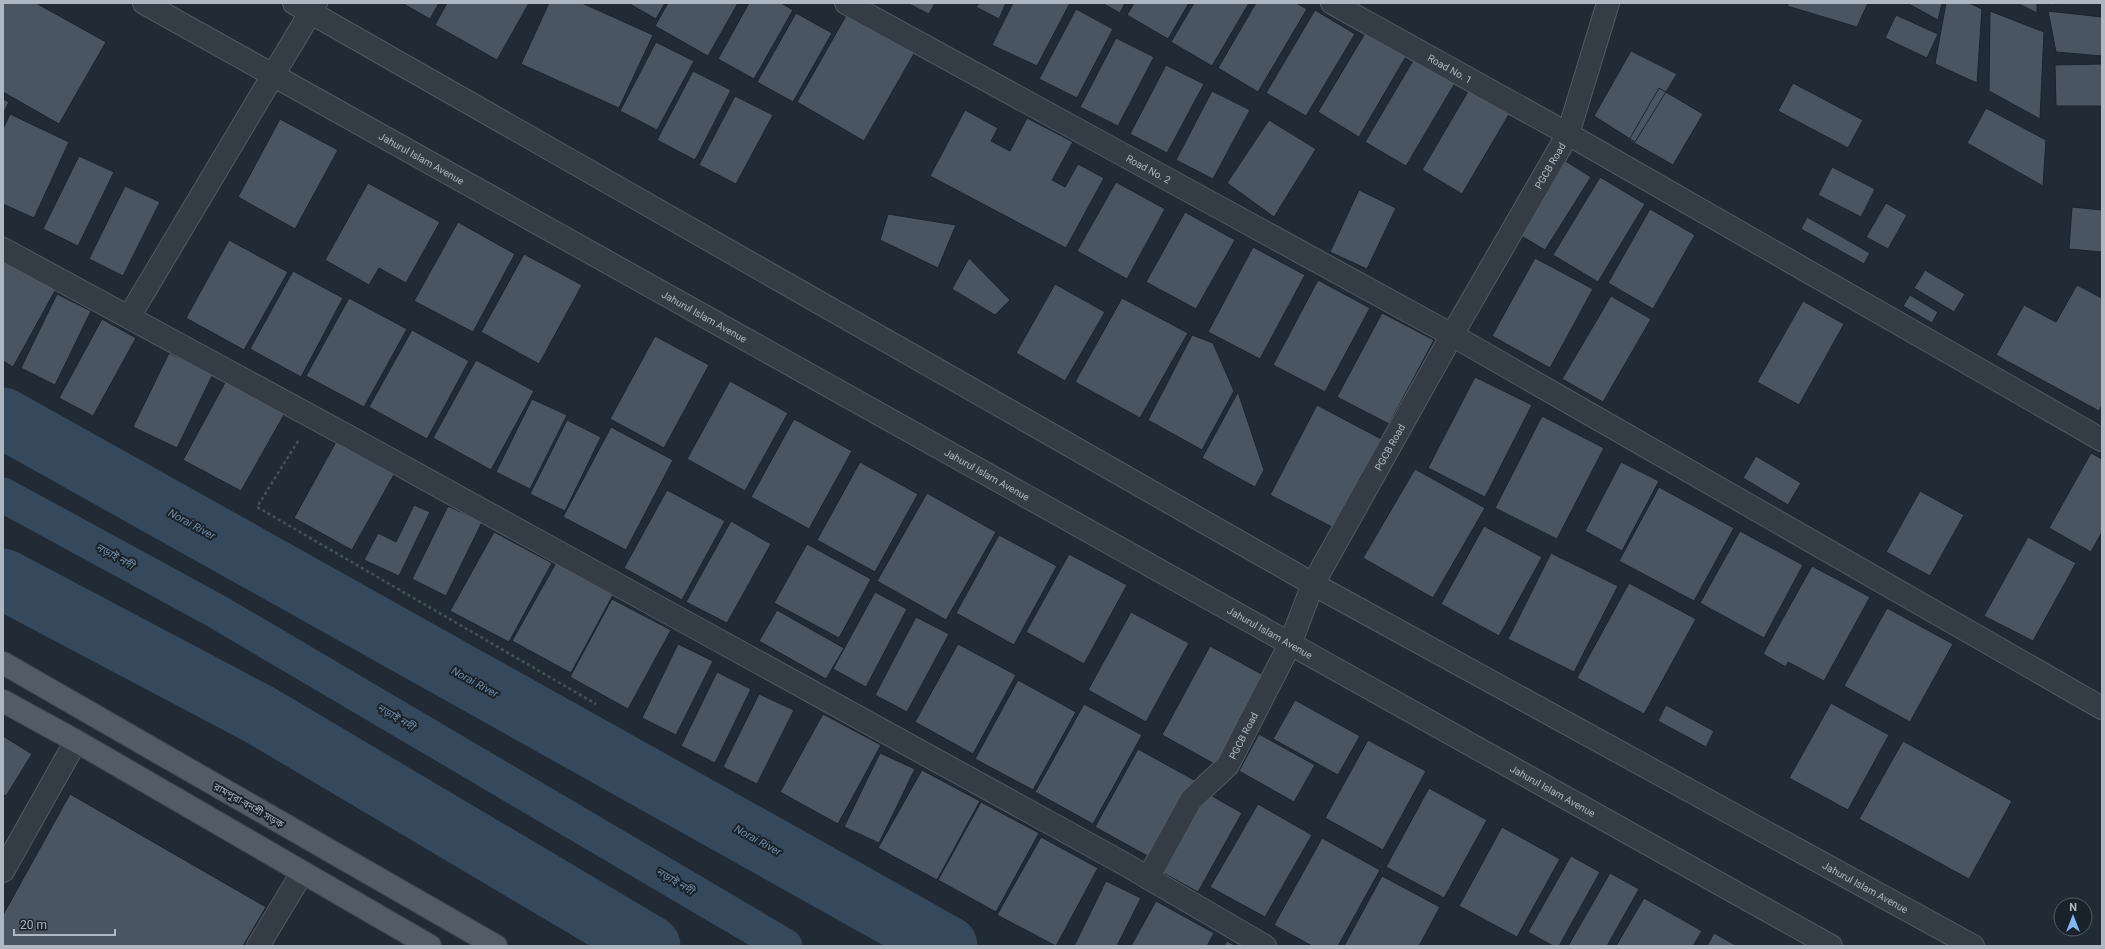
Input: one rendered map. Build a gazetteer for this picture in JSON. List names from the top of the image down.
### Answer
{
  "streets": {
    "main road": ["রামপুরা-বনশ্রী সড়ক"],
    "street": [
      "Road No. 1",
      "Jahurul Islam Avenue",
      "PGCB Road",
      "Road No. 2"
    ]
  },
  "crossings": [
    ["Road No. 1", "PGCB Road"],
    ["Jahurul Islam Avenue", "PGCB Road"],
    ["PGCB Road", "Road No. 2"]
  ],
  "water": ["Norai River", "নড়াই নদী"],
  "scale_bar": "20 m",
  "north": "top"
}
